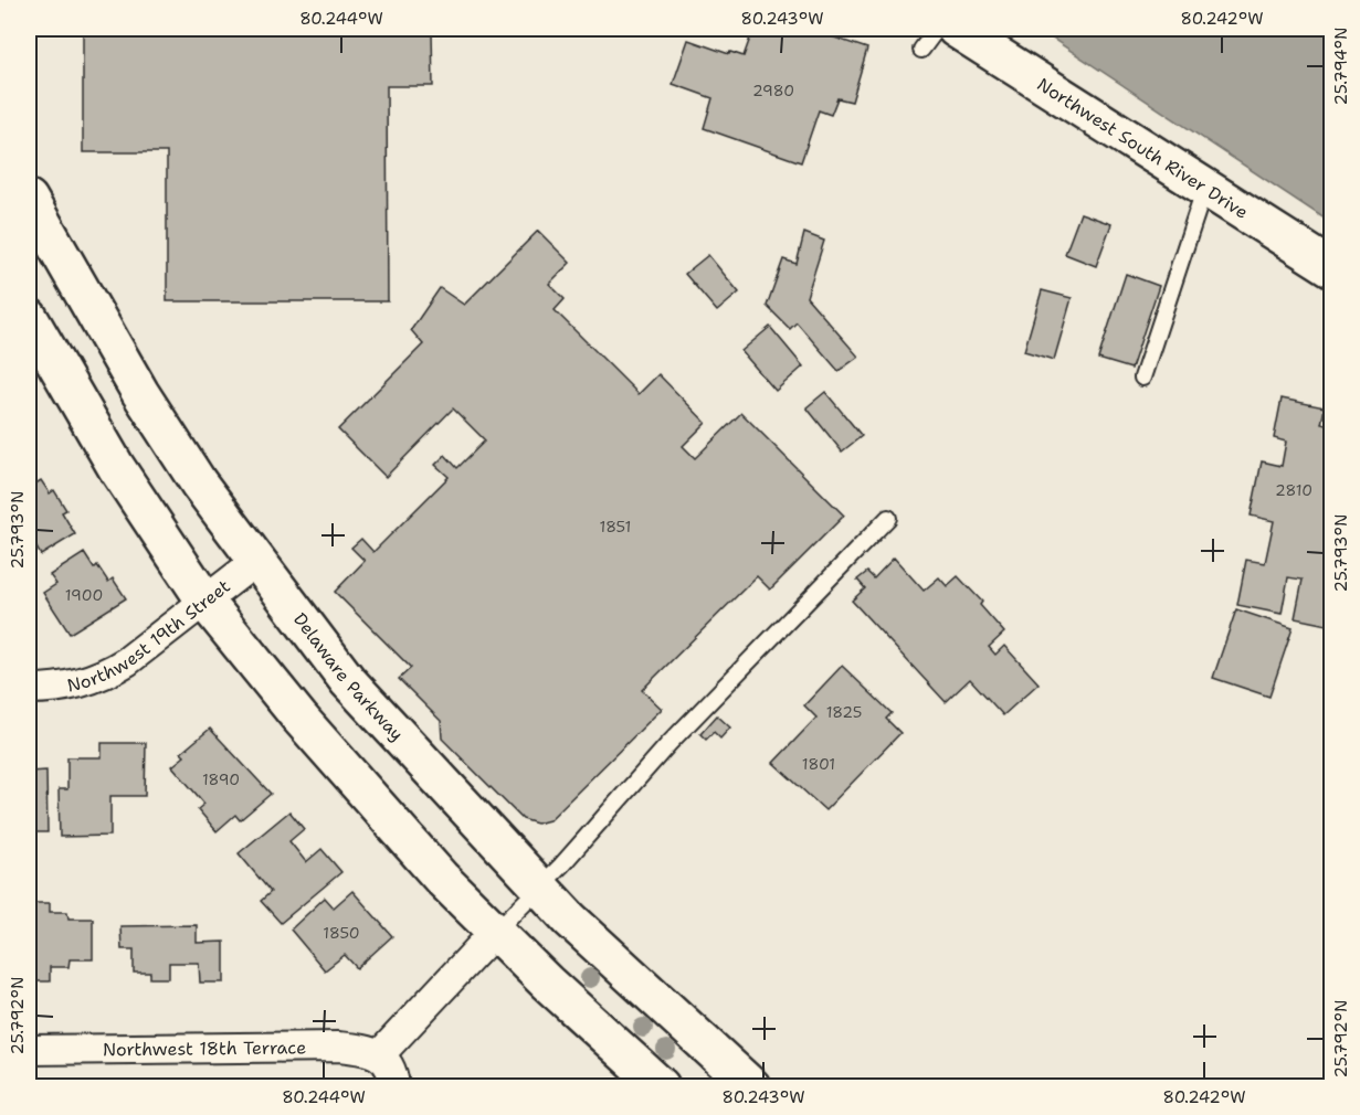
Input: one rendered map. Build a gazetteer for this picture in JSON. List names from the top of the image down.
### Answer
{
  "streets": {
    "street": [
      "Northwest South River Drive",
      "Northwest 19th Street",
      "Delaware Parkway",
      "Northwest 18th Terrace"
    ]
  },
  "crossings": [
    ["Northwest 19th Street", "Delaware Parkway"]
  ],
  "house_numbers": [
    "2980",
    "2810",
    "1851",
    "1900",
    "1825",
    "1801",
    "1890",
    "1850"
  ],
  "coordinates": [
    "80.244°W",
    "80.243°W",
    "80.242°W",
    "25.794°N",
    "25.793°N",
    "25.792°N"
  ]
}
